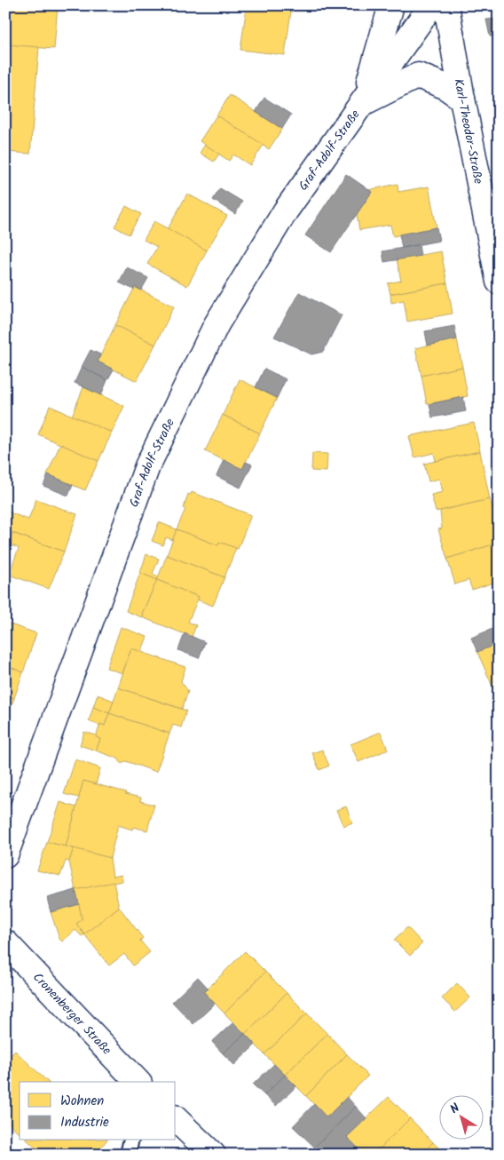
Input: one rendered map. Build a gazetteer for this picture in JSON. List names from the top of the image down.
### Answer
{
  "streets": {
    "street": ["Karl-Theodor-Straße", "Graf-Adolf-Straße", "Cronenberger Straße"]
  },
  "crossings": [
    ["Karl-Theodor-Straße", "Graf-Adolf-Straße"]
  ],
  "legend": ["Wohnen", "Industrie"],
  "north": "top left"
}
